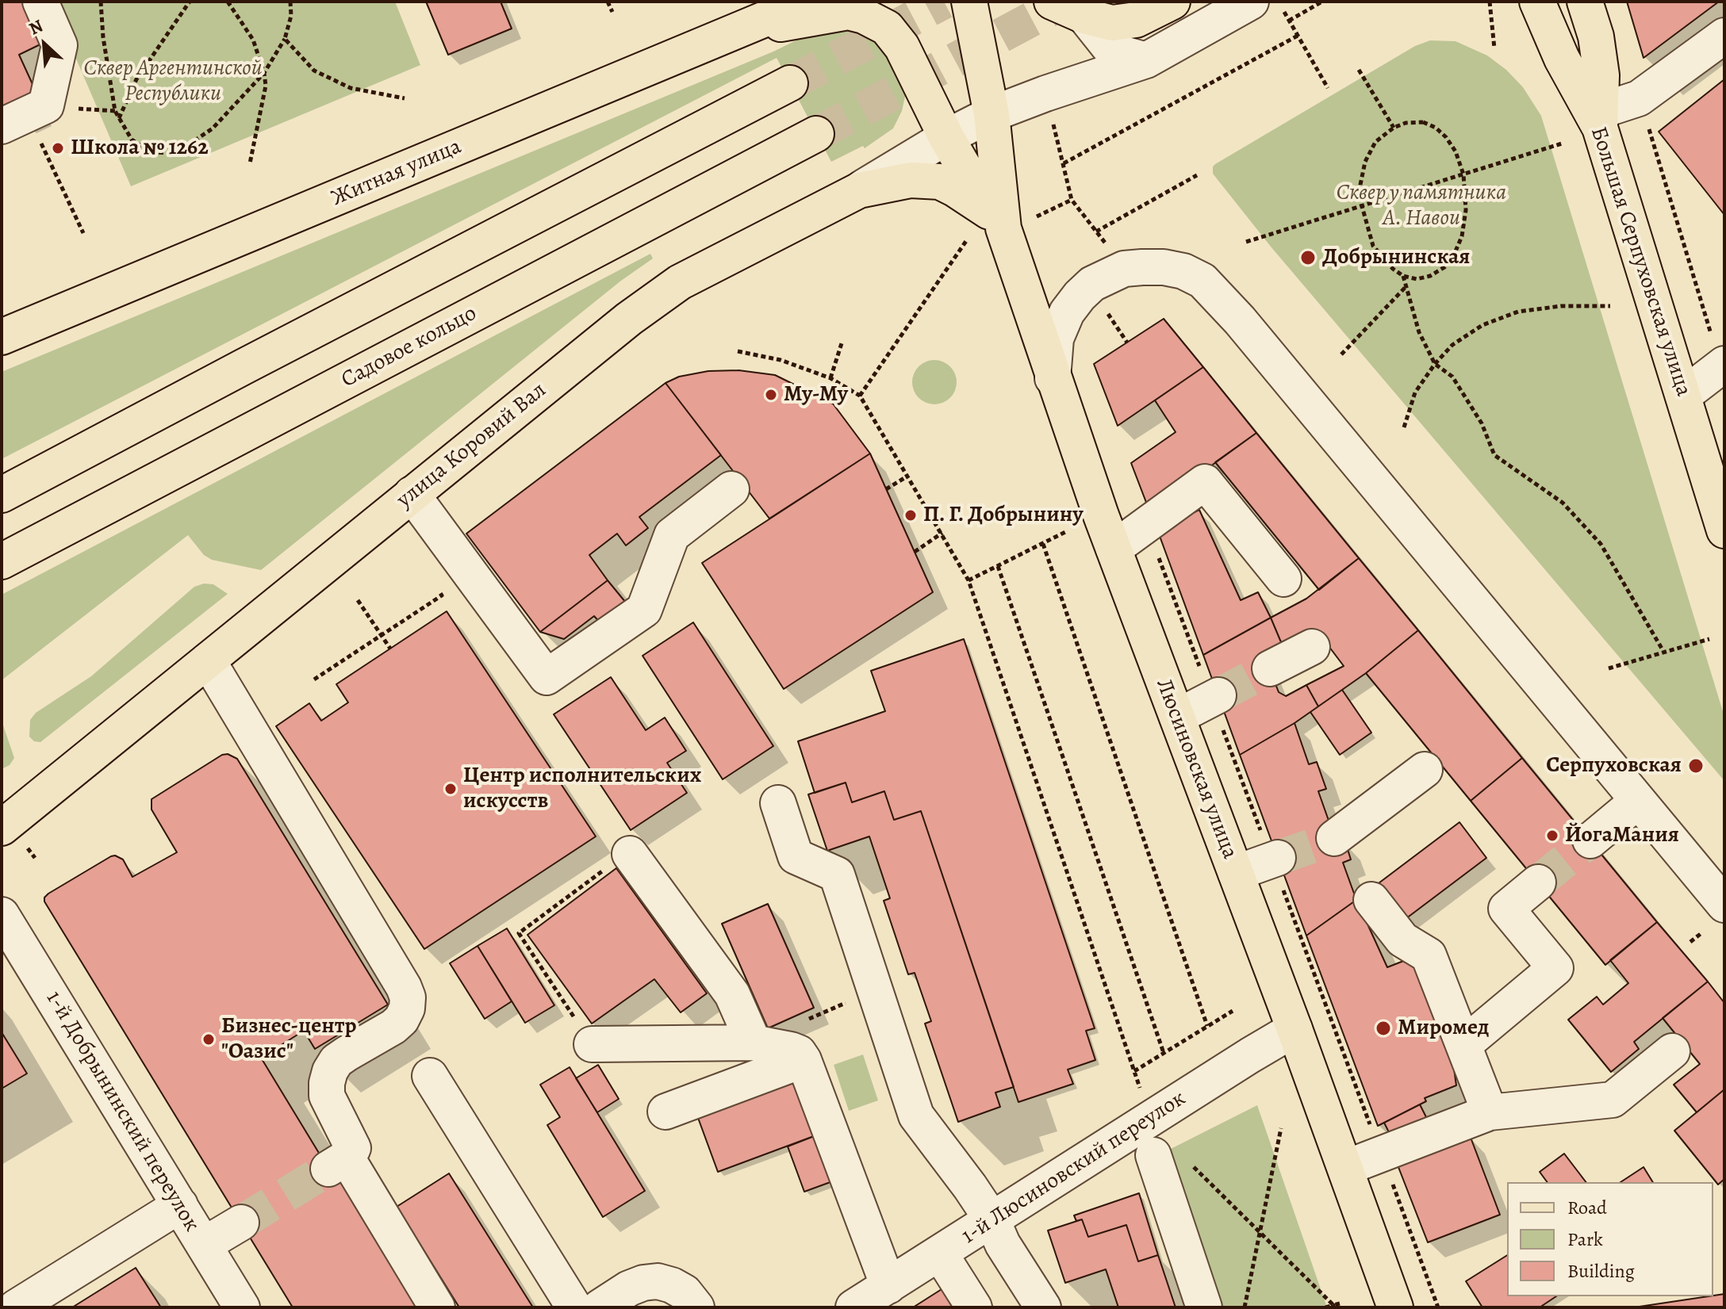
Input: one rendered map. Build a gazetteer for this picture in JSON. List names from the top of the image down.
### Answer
{
  "streets": {
    "main road": [
      "Житная улица",
      "Большая Серпуховская улица",
      "Садовое кольцо",
      "улица Коровий Вал",
      "Люсиновская улица"
    ],
    "street": ["1-й Добрынинский переулок", "1-й Люсиновский переулок"]
  },
  "crossings": [
    ["улица Коровий Вал", "Люсиновская улица"],
    ["Люсиновская улица", "1-й Люсиновский переулок"]
  ],
  "parks": ["Сквер Аргентинской Республики", "Сквер у памятника А. Навои"],
  "places": [
    "Школа № 1262",
    "Добрынинская",
    "Му-Му",
    "П. Г. Добрынину",
    "Серпуховская",
    "Центр исполнительских искусств",
    "ЙогаМания",
    "Миромед",
    "Бизнес-центр \"Оазис\""
  ],
  "legend": ["Road", "Park", "Building"],
  "north": "top left"
}
